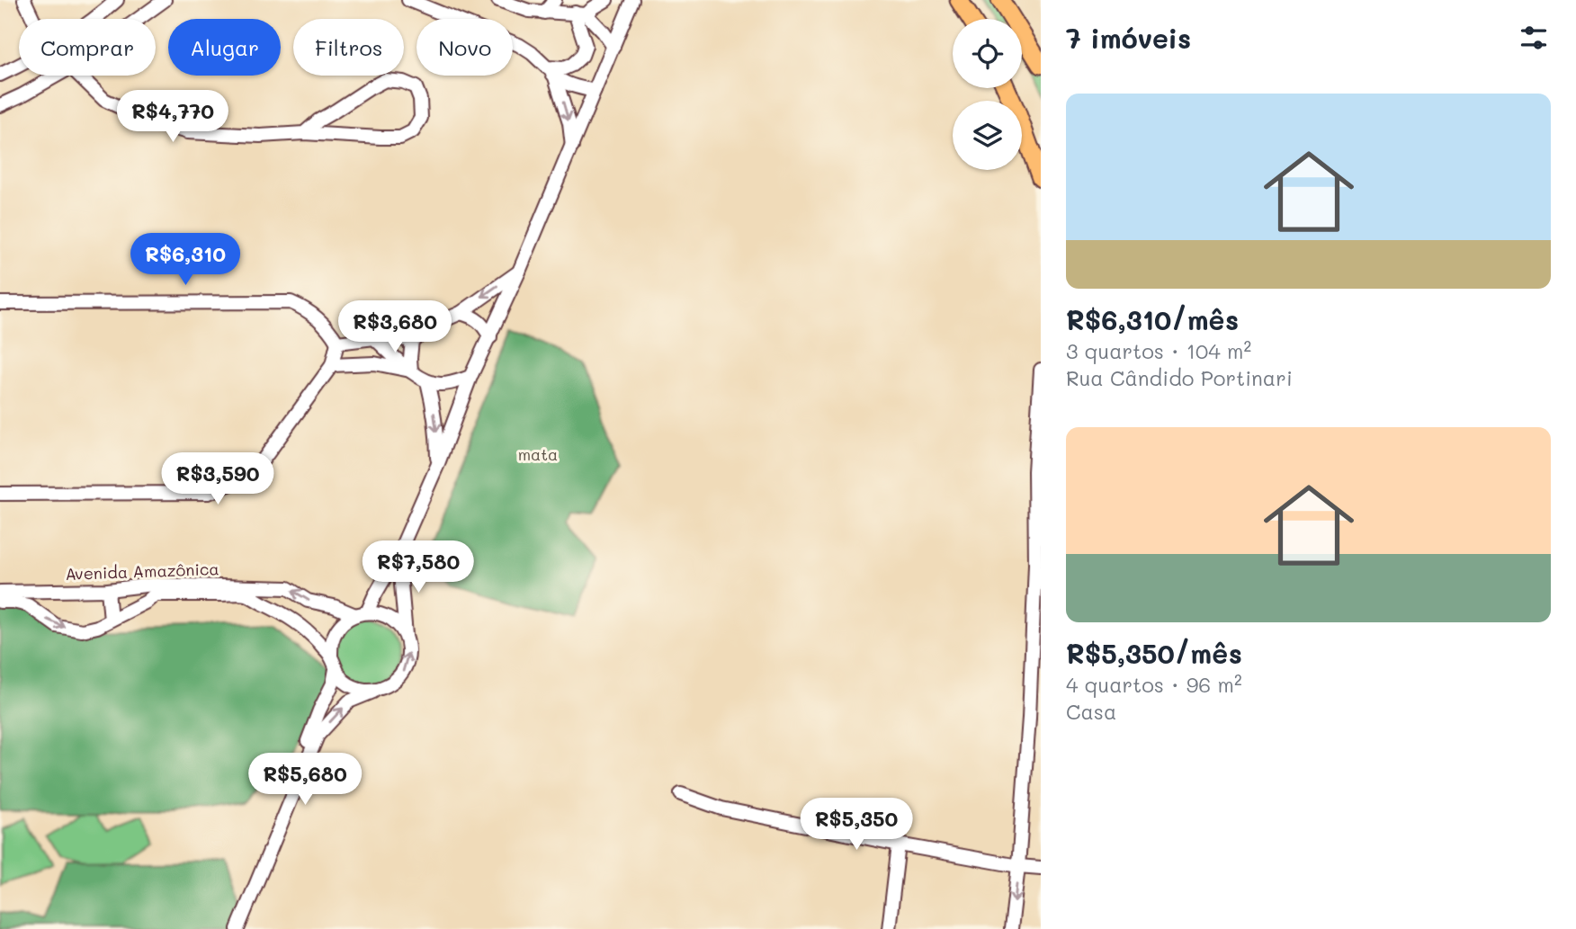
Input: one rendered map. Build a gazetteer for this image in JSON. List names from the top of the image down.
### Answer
{
  "streets": {
    "street": ["Avenida Amazônica"]
  },
  "parks": ["mata"],
  "page": {
    "heading": "7 imóveis",
    "chip": [
      "Comprar",
      "Alugar",
      "Filtros",
      "Novo"
    ],
    "list": [
      {
        "name": "R$6,310/mês",
        "note": "3 quartos · 104 m² · Rua Cândido Portinari"
      },
      {
        "name": "R$5,350/mês",
        "note": "4 quartos · 96 m² · Casa"
      }
    ],
    "price": [
      "R$4,770",
      "R$6,310",
      "R$3,680",
      "R$3,590",
      "R$7,580",
      "R$5,680",
      "R$5,350"
    ]
  }
}
